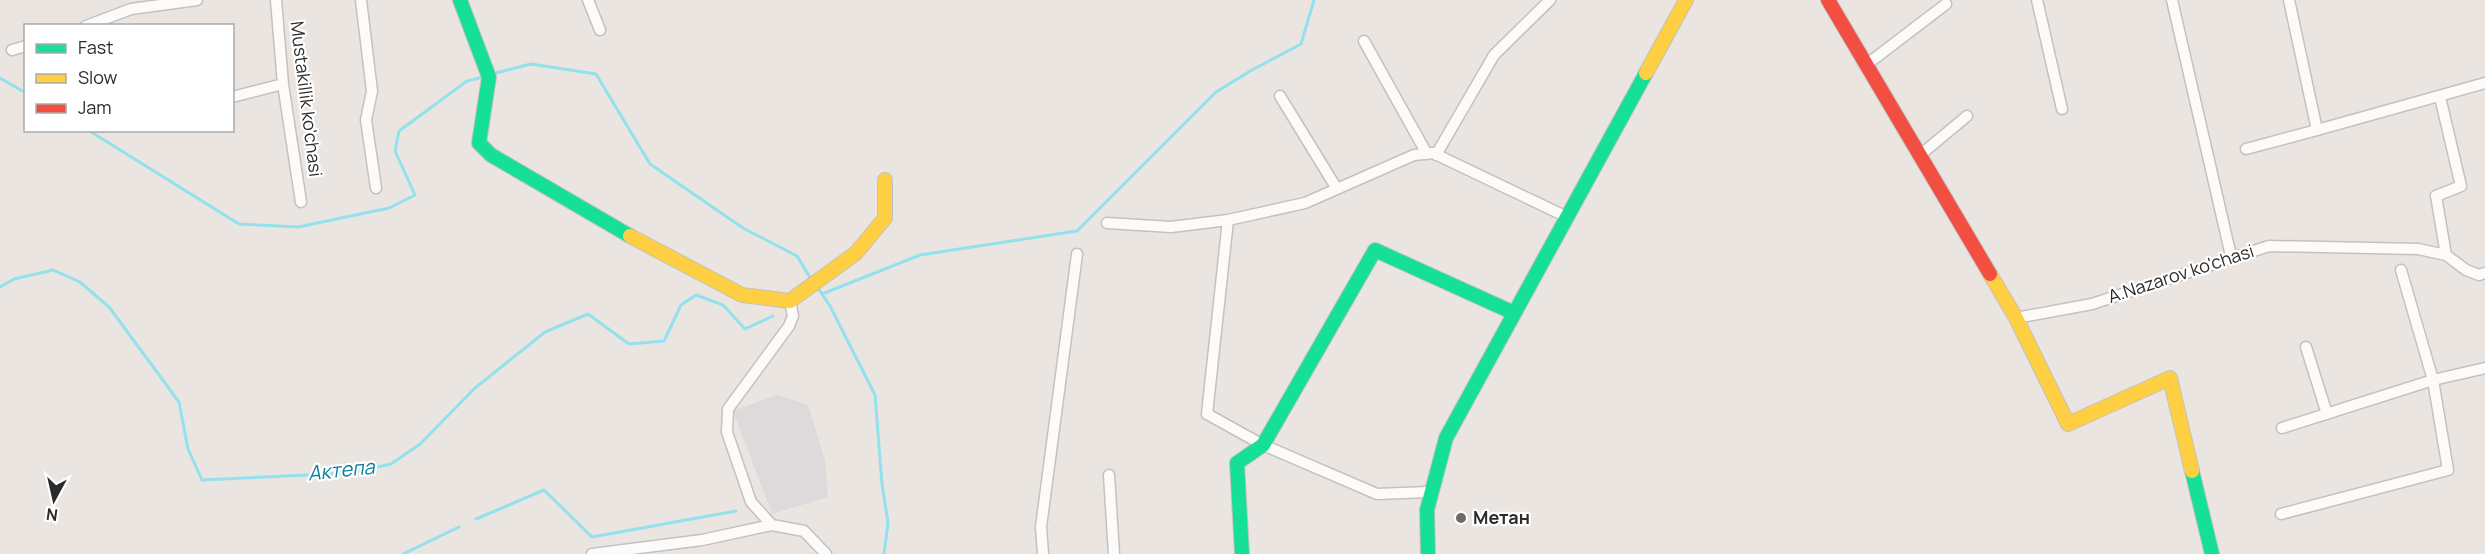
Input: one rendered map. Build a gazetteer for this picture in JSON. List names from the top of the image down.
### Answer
{
  "streets": {
    "street": ["Mustakillik ko'chasi", "A.Nazarov ko'chasi"]
  },
  "water": ["Актепа"],
  "places": ["Метан"],
  "legend": ["Fast", "Slow", "Jam"],
  "north": "bottom"
}
